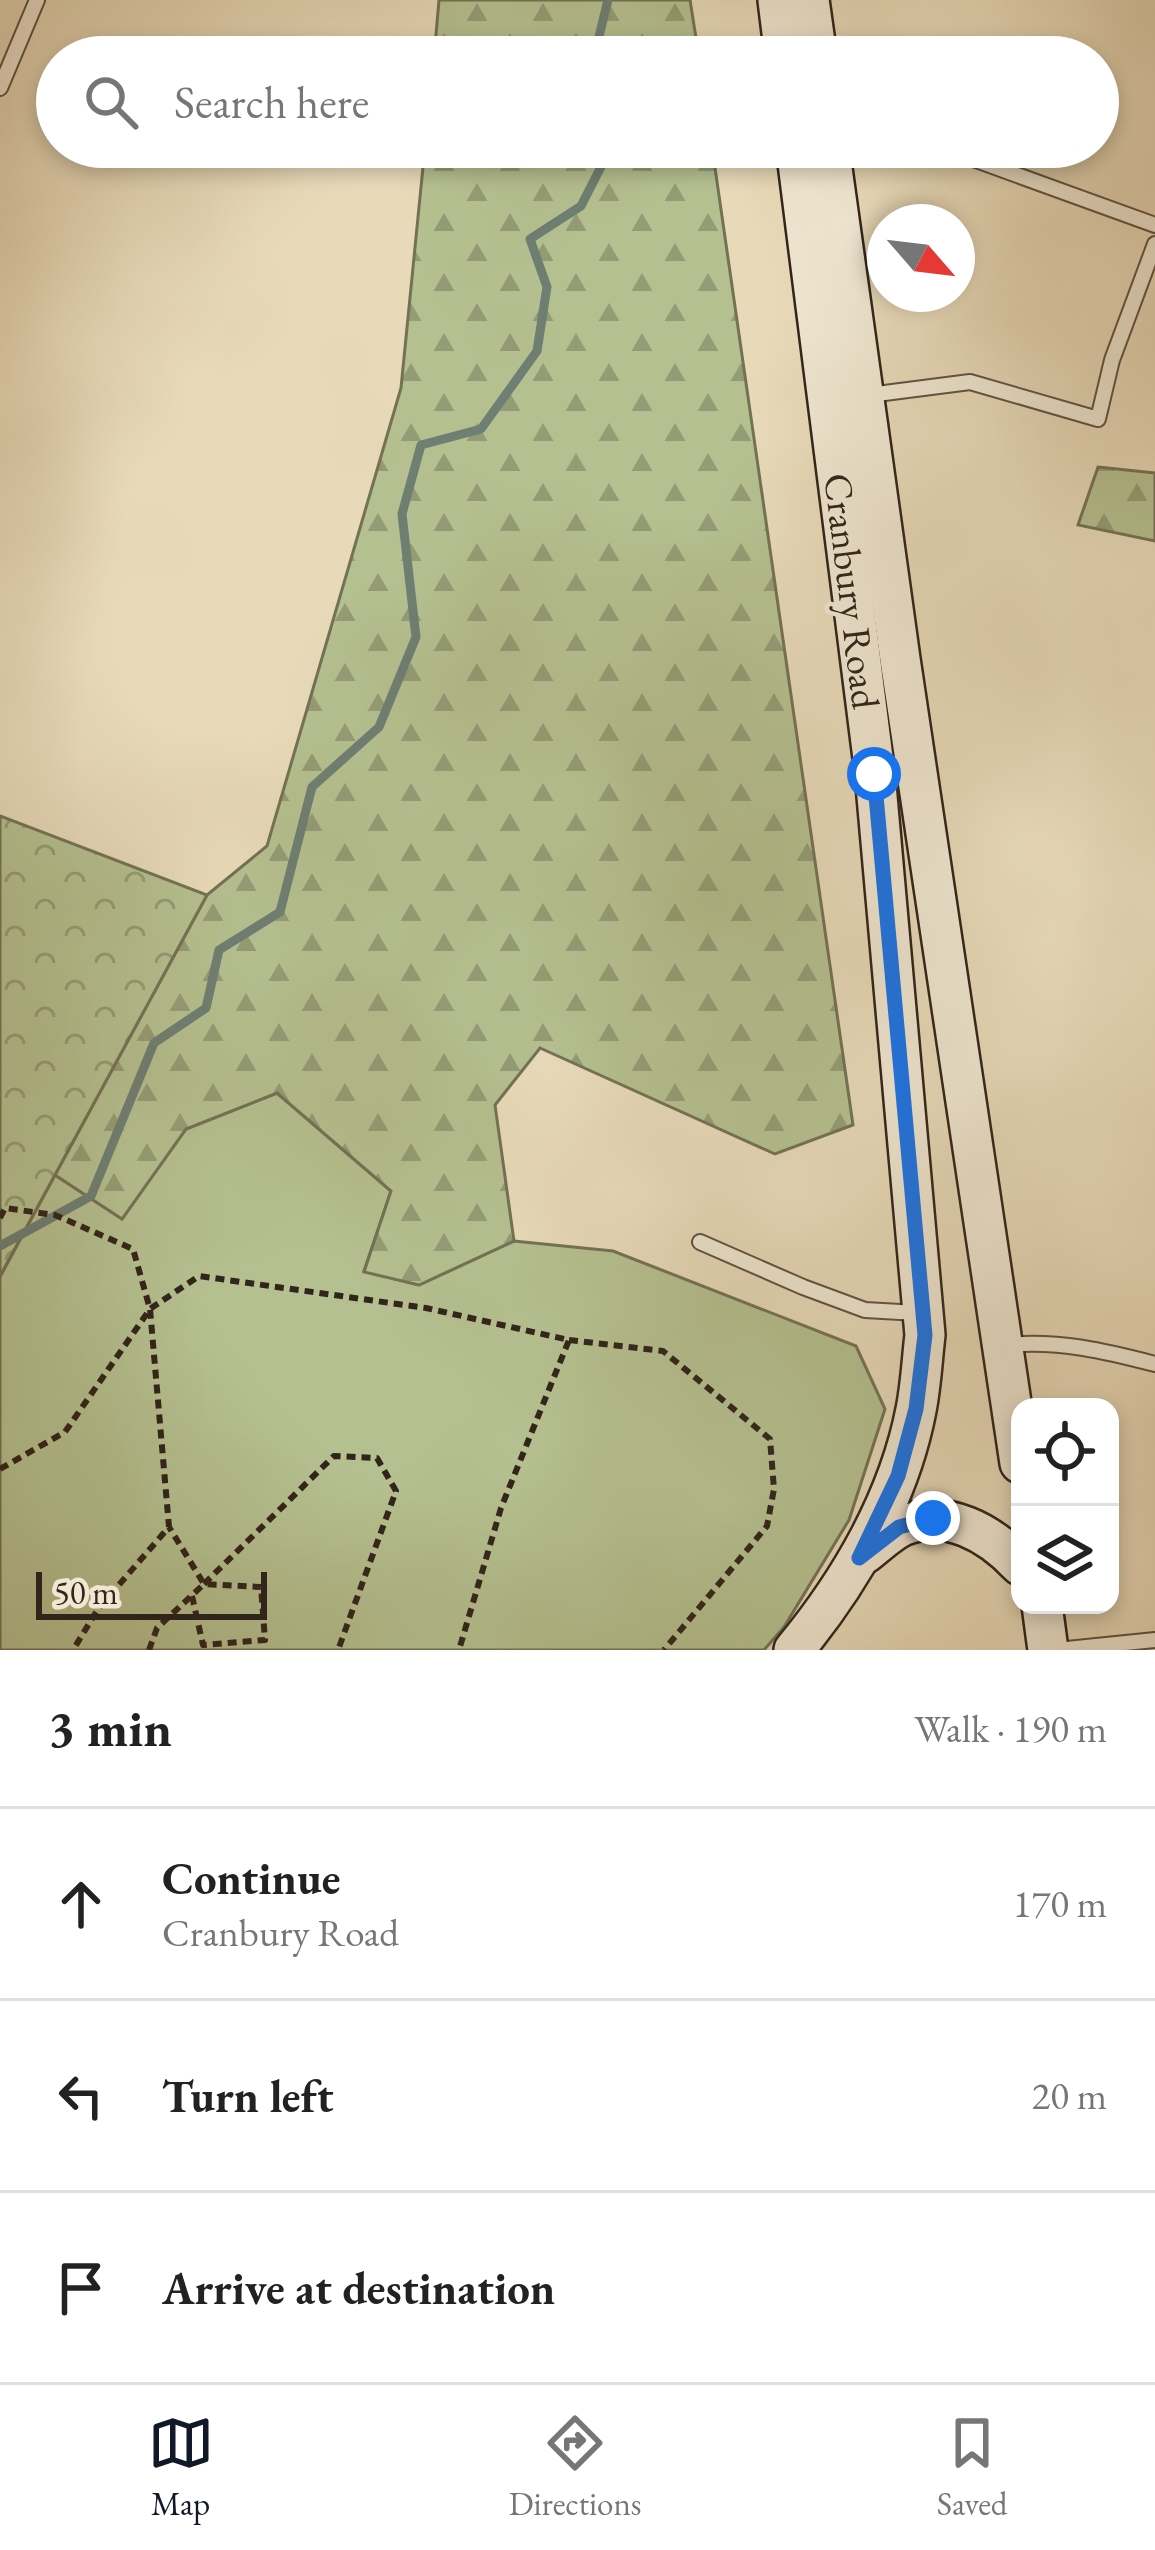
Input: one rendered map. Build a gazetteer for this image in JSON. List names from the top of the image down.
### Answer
{
  "streets": {
    "main road": ["Cranbury Road"]
  },
  "scale_bar": "50 m",
  "north": "bottom right",
  "page": {
    "search": "Search here",
    "scale": "50 m",
    "heading": ["3 min", "Walk · 190 m"],
    "list": [
      ["Continue", "Cranbury Road", "170 m"],
      ["Turn left", "20 m"],
      "Arrive at destination"
    ],
    "nav": ["Map", "Directions", "Saved"]
  }
}
